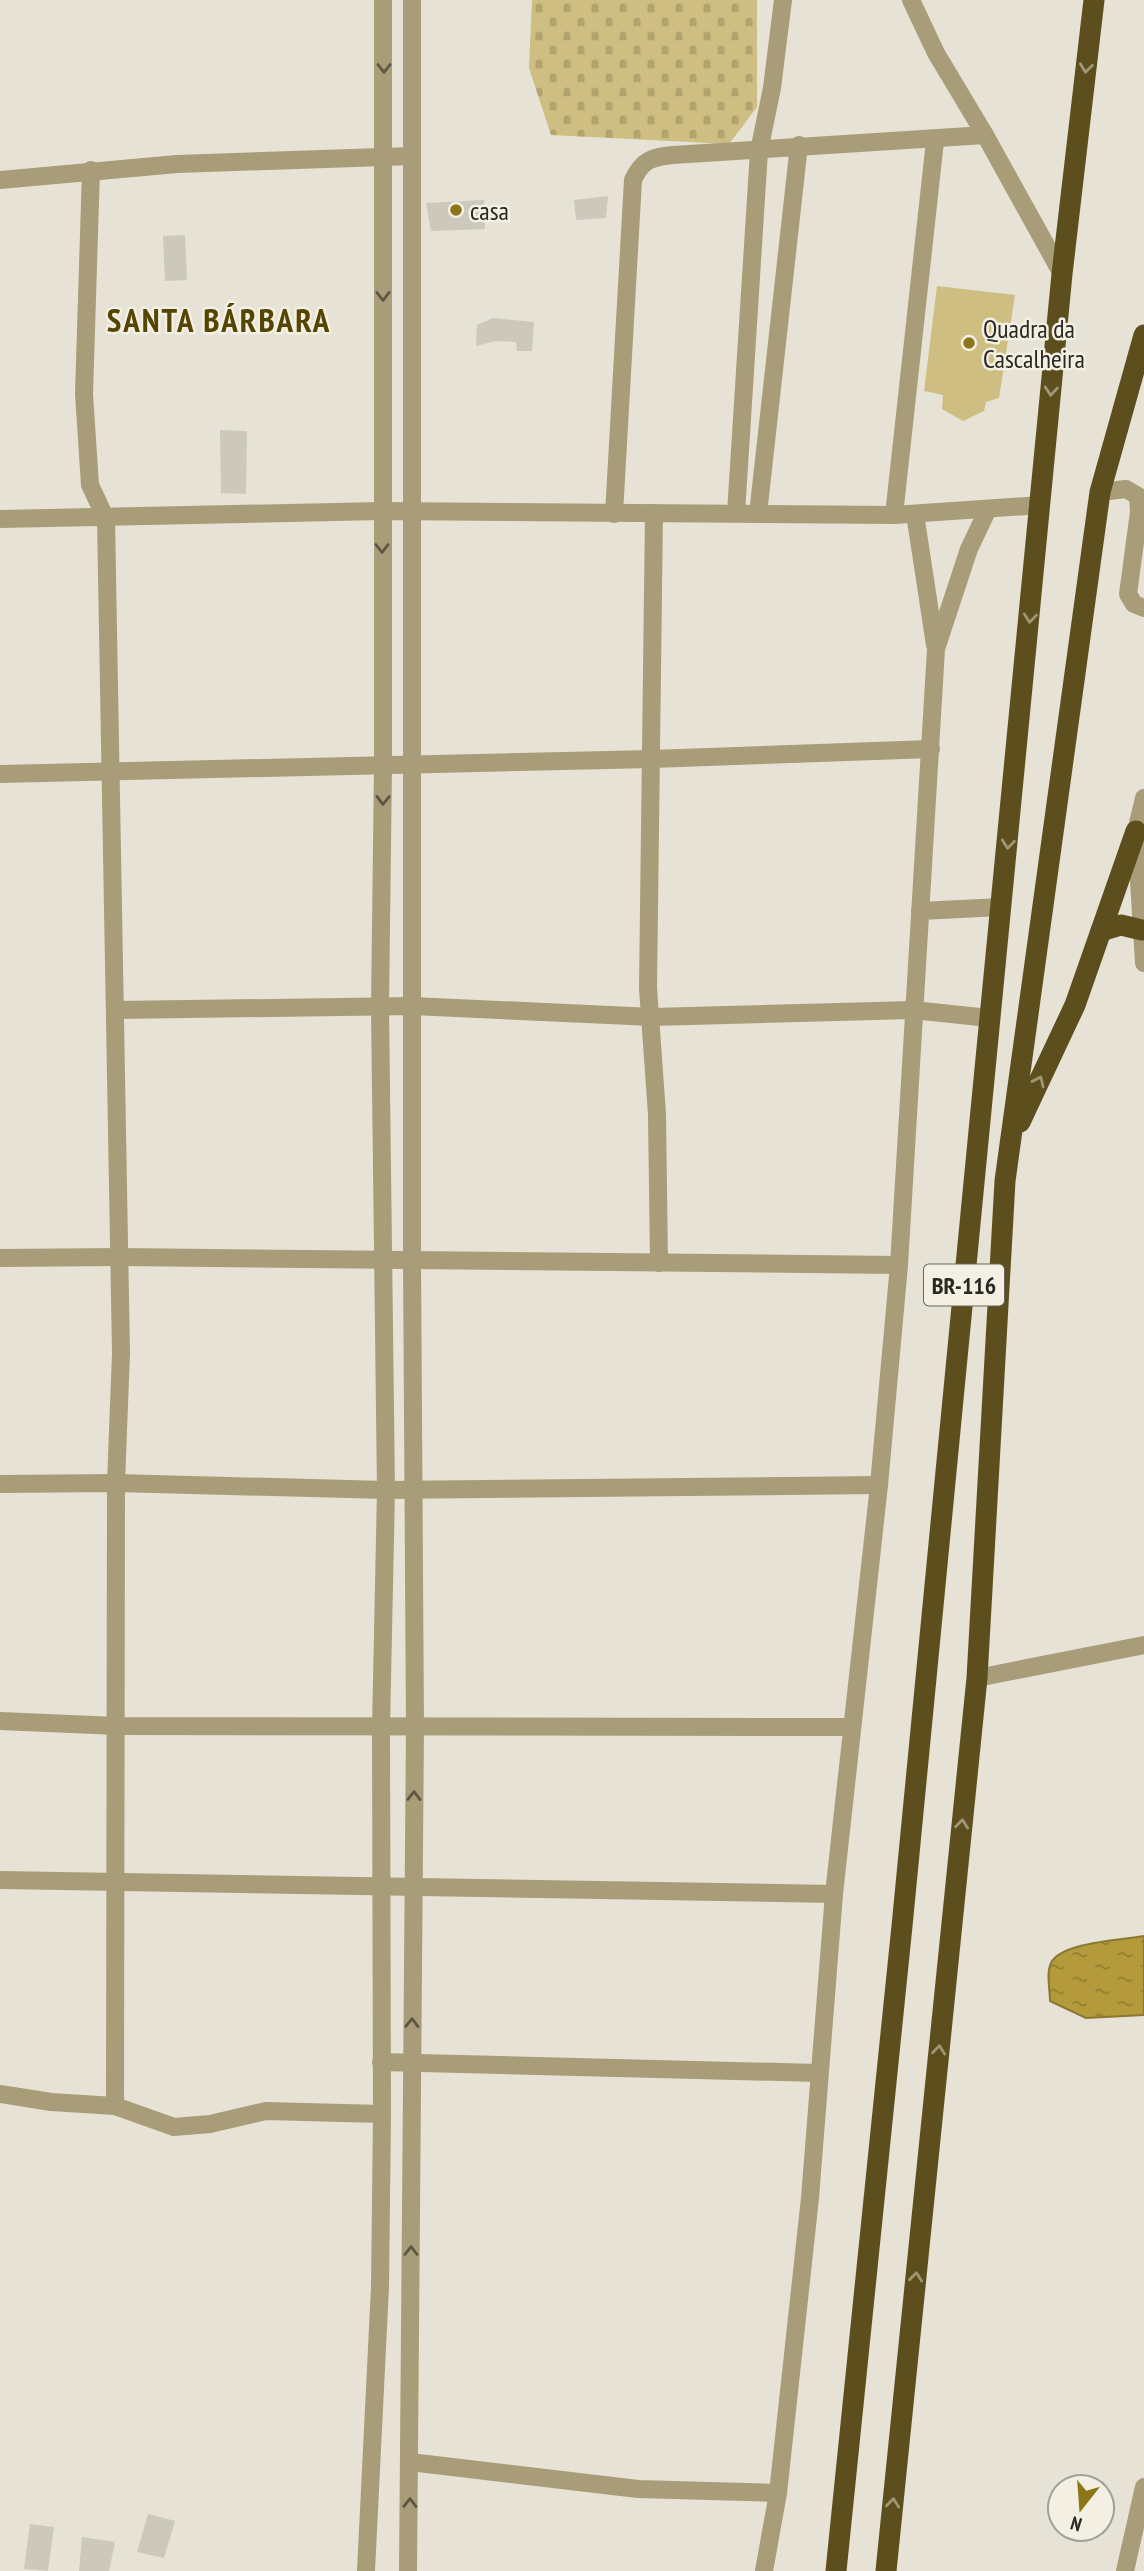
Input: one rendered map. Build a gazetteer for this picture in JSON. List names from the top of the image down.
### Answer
{
  "streets": {
    "highway": ["BR-116"]
  },
  "districts": ["SANTA BÁRBARA"],
  "places": ["casa", "Quadra da Cascalheira"],
  "north": "bottom"
}
